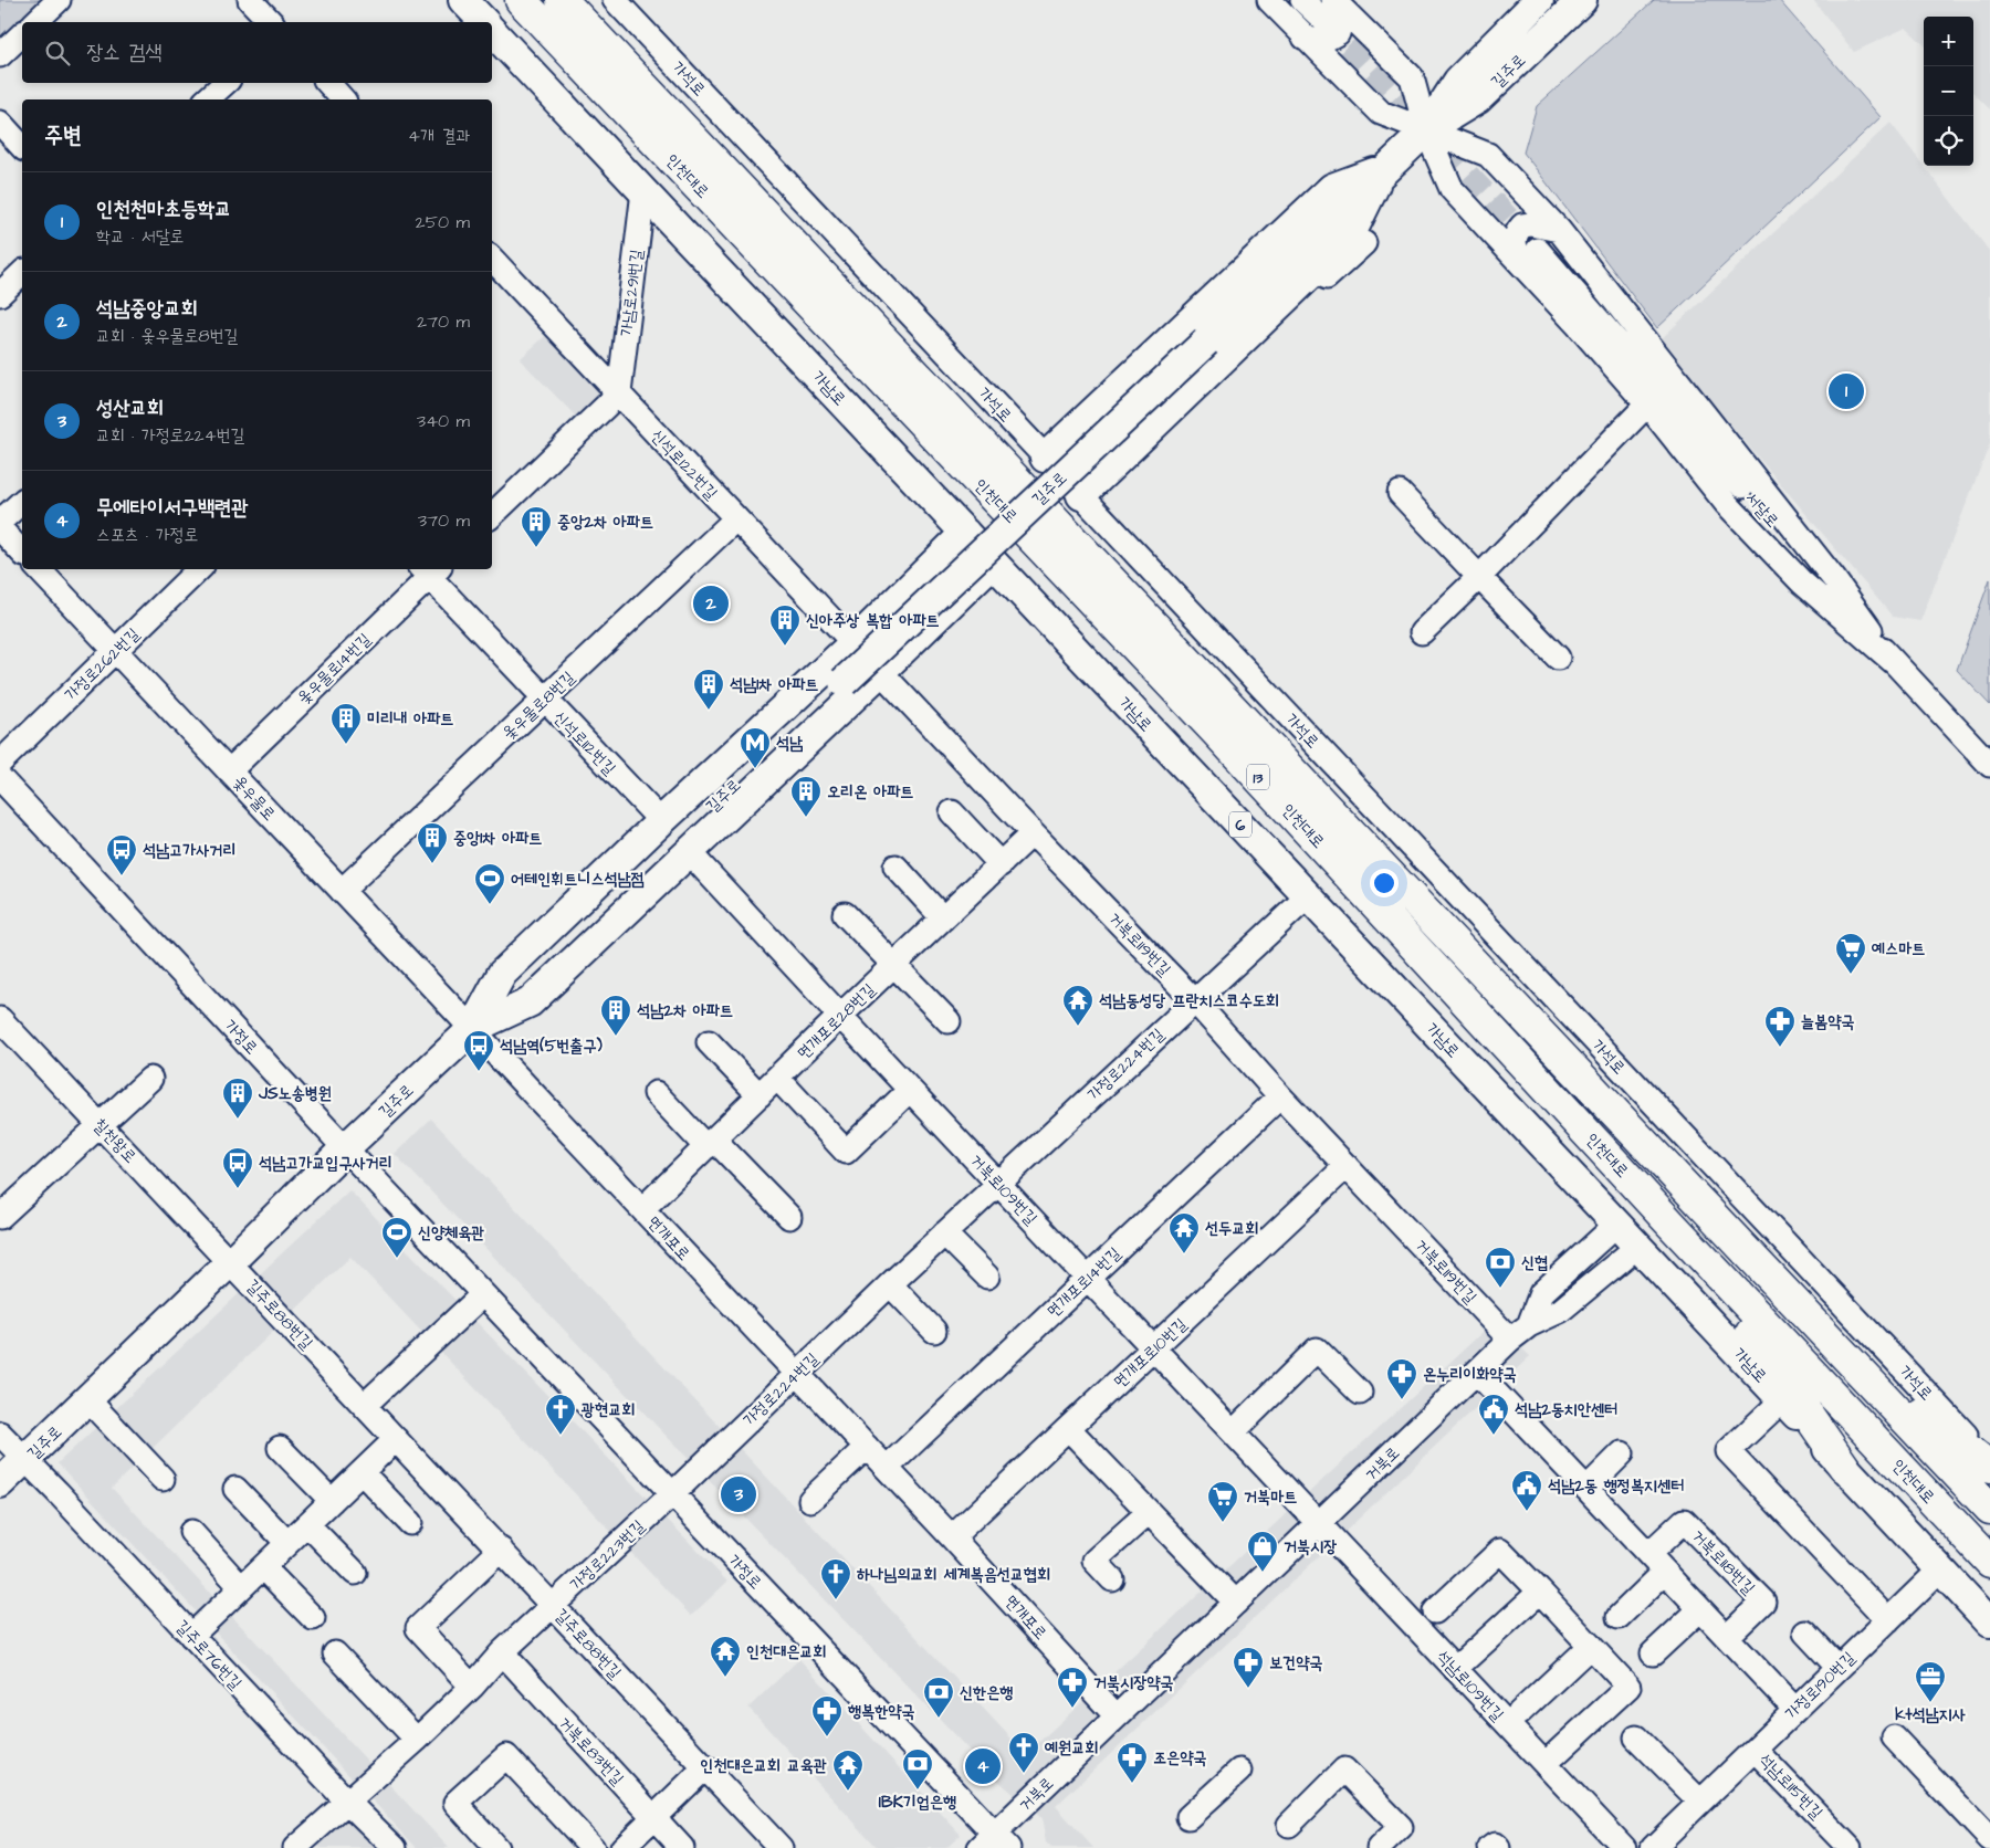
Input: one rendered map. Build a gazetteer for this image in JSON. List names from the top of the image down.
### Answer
{
  "streets": {
    "highway": ["인천대로", "13"],
    "main road": ["길주로", "가남로", "6"],
    "street": [
      "가석로",
      "가남로291번길",
      "신석로122번길",
      "서달로",
      "가정로262번길",
      "옻우물로14번길",
      "옻우물로8번길",
      "신석로112번길",
      "옻우물로",
      "거북로119번길",
      "면개포로28번길",
      "가정로",
      "가정로224번길",
      "칠천왕로",
      "거북로109번길",
      "면개포로",
      "면개포로14번길",
      "길주로88번길",
      "면개포로10번길",
      "거북로",
      "가정로223번길",
      "거북로118번길",
      "길주로76번길",
      "석남로109번길",
      "가정로190번길",
      "거북로83번길",
      "석남로115번길"
    ]
  },
  "crossings": [
    ["길주로", "가석로"],
    ["길주로", "옻우물로"],
    ["길주로", "가정로"],
    ["길주로", "칠천왕로"],
    ["길주로", "면개포로"],
    ["길주로", "길주로88번길"],
    ["길주로", "길주로76번길"],
    ["가남로291번길", "가남로"],
    ["가남로291번길", "신석로122번길"],
    ["가남로", "가정로224번길"],
    ["가남로", "가정로190번길"],
    ["신석로122번길", "옻우물로8번길"],
    ["신석로122번길", "거북로119번길"],
    ["가정로262번길", "옻우물로"],
    ["옻우물로14번길", "신석로112번길"],
    ["옻우물로14번길", "옻우물로"],
    ["옻우물로8번길", "신석로112번길"],
    ["옻우물로8번길", "옻우물로"],
    ["옻우물로", "면개포로"],
    ["거북로119번길", "면개포로28번길"],
    ["거북로119번길", "가정로224번길"],
    ["거북로119번길", "면개포로14번길"],
    ["거북로119번길", "면개포로10번길"],
    ["거북로119번길", "거북로"],
    ["면개포로28번길", "거북로109번길"],
    ["면개포로28번길", "면개포로"],
    ["가정로", "가정로224번길"],
    ["가정로", "거북로"],
    ["가정로", "가정로223번길"],
    ["가정로224번길", "거북로109번길"],
    ["가정로224번길", "면개포로"],
    ["가정로224번길", "가정로223번길"],
    ["칠천왕로", "길주로88번길"],
    ["거북로109번길", "면개포로14번길"],
    ["거북로109번길", "면개포로10번길"],
    ["거북로109번길", "거북로"],
    ["거북로109번길", "석남로109번길"],
    ["면개포로", "면개포로14번길"],
    ["면개포로", "면개포로10번길"],
    ["면개포로", "거북로"],
    ["길주로88번길", "가정로223번길"],
    ["거북로", "석남로109번길"],
    ["가정로223번길", "길주로76번길"],
    ["가정로223번길", "거북로83번길"],
    ["가정로190번길", "석남로115번길"]
  ],
  "places": {
    "building": [
      "중앙2차 아파트",
      "신아주상 복합 아파트",
      "석남1차 아파트",
      "미리내 아파트",
      "오리온 아파트",
      "중앙1차 아파트",
      "석남2차 아파트",
      "JS노송병원"
    ],
    "metro station": ["석남"],
    "bus stop": ["석남고가사거리", "석남역(5번출구)", "석남고가교입구사거리"],
    "sports": ["어테인휘트니스석남점", "신양체육관"],
    "supermarket": ["예스마트", "거북마트"],
    "temple": [
      "석남동성당 프란치스코수도회",
      "선두교회",
      "인천대은교회",
      "인천대은교회 교육관"
    ],
    "pharmacy": [
      "늘봄약국",
      "온누리이화약국",
      "보건약국",
      "거북시장약국",
      "행복한약국",
      "조은약국"
    ],
    "bank": ["신협", "신한은행", "IBK기업은행"],
    "church": ["광현교회", "하나님의교회 세계복음선교협회", "예원교회"],
    "public building": ["석남2동치안센터", "석남2동 행정복지센터"],
    "shop": ["거북시장"],
    "office": ["kt석남지사"]
  },
  "page": {
    "map_buttons": ["+", "−"],
    "search": "장소 검색",
    "heading": ["주변", "4개 결과"],
    "list": [
      {
        "mark": "1",
        "name": "인천천마초등학교",
        "note": "학교 · 서달로",
        "value": "250 m"
      },
      {
        "mark": "2",
        "name": "석남중앙교회",
        "note": "교회 · 옻우물로8번길",
        "value": "270 m"
      },
      {
        "mark": "3",
        "name": "성산교회",
        "note": "교회 · 가정로224번길",
        "value": "340 m"
      },
      {
        "mark": "4",
        "name": "무에타이서구백련관",
        "note": "스포츠 · 가정로",
        "value": "370 m"
      }
    ],
    "pins": [
      "1",
      "2",
      "3",
      "4"
    ]
  }
}
